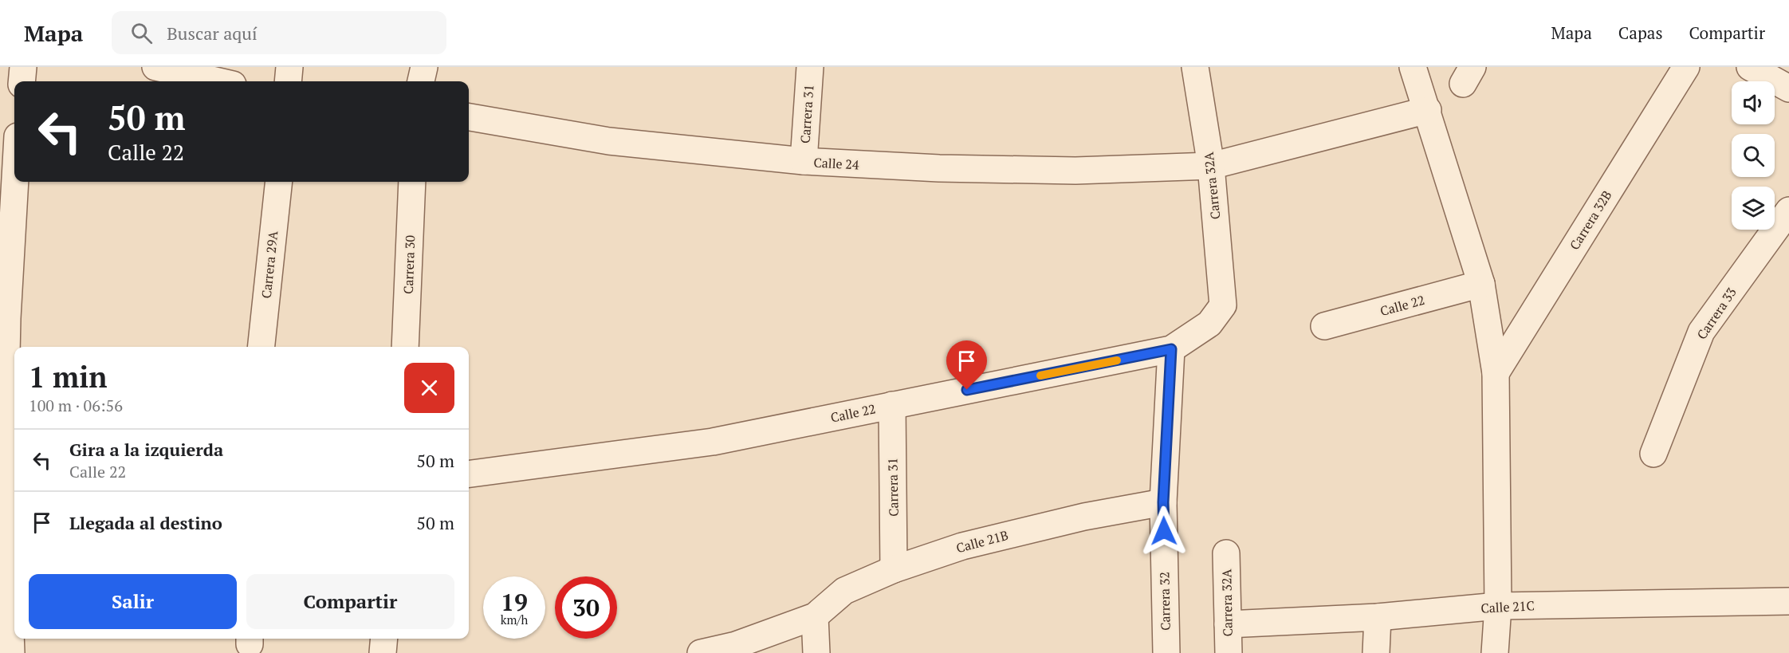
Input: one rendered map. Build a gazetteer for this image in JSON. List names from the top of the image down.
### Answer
{
  "streets": {
    "street": [
      "Carrera 31",
      "Calle 24",
      "Carrera 32A",
      "Carrera 32B",
      "Carrera 29A",
      "Carrera 30",
      "Calle 22",
      "Carrera 33",
      "Calle 21B",
      "Carrera 32",
      "Calle 21C"
    ]
  },
  "crossings": [
    ["Carrera 31", "Calle 24"],
    ["Carrera 31", "Calle 22"],
    ["Carrera 31", "Calle 21B"],
    ["Calle 24", "Carrera 32A"],
    ["Carrera 32A", "Calle 22"],
    ["Carrera 32A", "Calle 21C"],
    ["Calle 22", "Carrera 32"],
    ["Calle 21B", "Carrera 32"]
  ],
  "page": {
    "header": "Mapa",
    "search": "Buscar aquí",
    "nav": ["Mapa", "Capas", "Compartir"],
    "turn": ["50 m", "Calle 22"],
    "heading": ["1 min", "100 m · 06:56"],
    "list": [
      {
        "name": "Gira a la izquierda",
        "note": "Calle 22",
        "value": "50 m"
      },
      {
        "name": "Llegada al destino",
        "value": "50 m"
      }
    ],
    "buttons": ["Salir", "Compartir"],
    "speed": "19 km/h",
    "limit": "30"
  }
}
